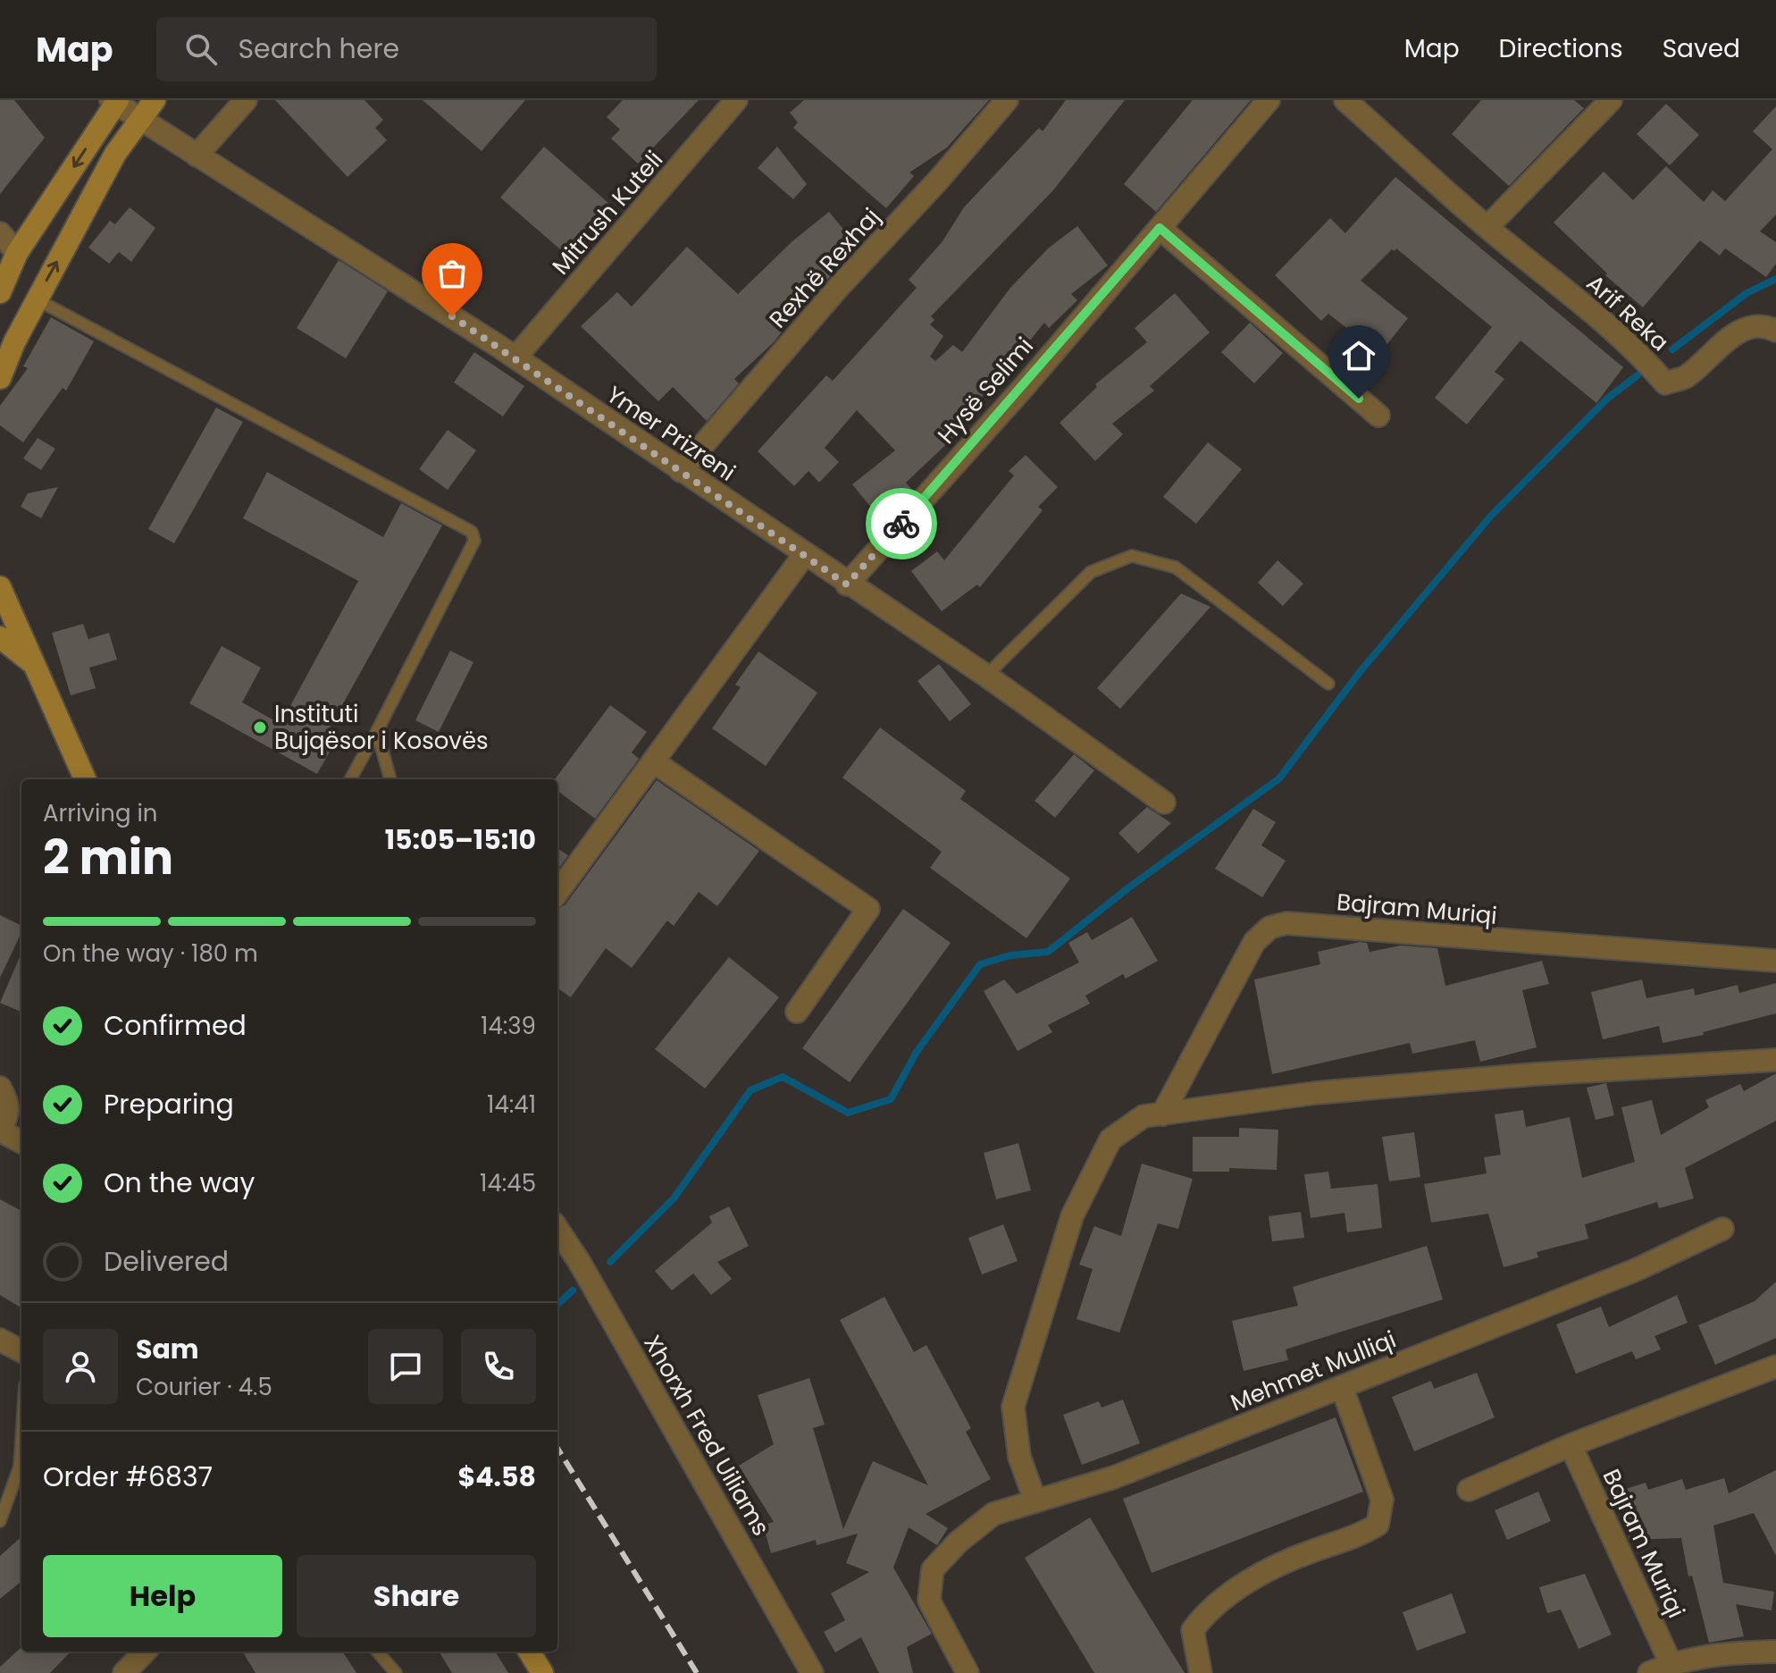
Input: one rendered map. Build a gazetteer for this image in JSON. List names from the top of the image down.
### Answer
{
  "streets": {
    "street": [
      "Mitrush Kuteli",
      "Rexhë Rexhaj",
      "Arif Reka",
      "Hysë Selimi",
      "Ymer Prizreni",
      "Bajram Muriqi",
      "Mehmet Mulliqi",
      "Xhorxh Fred Uiliams"
    ]
  },
  "crossings": [
    ["Mitrush Kuteli", "Ymer Prizreni"],
    ["Rexhë Rexhaj", "Ymer Prizreni"],
    ["Hysë Selimi", "Ymer Prizreni"]
  ],
  "places": ["Instituti Bujqësor i Kosovës"],
  "page": {
    "header": "Map",
    "search": "Search here",
    "nav": ["Map", "Directions", "Saved"],
    "heading": ["2 min", "Arriving in", "15:05–15:10"],
    "panel": [
      "Sam",
      "Courier · 4.5",
      "Order #6837",
      "$4.58"
    ],
    "bar": "On the way · 180 m",
    "list": [
      ["Confirmed", "14:39"],
      ["Preparing", "14:41"],
      ["On the way", "14:45"],
      "Delivered"
    ],
    "buttons": ["Help", "Share"]
  }
}
